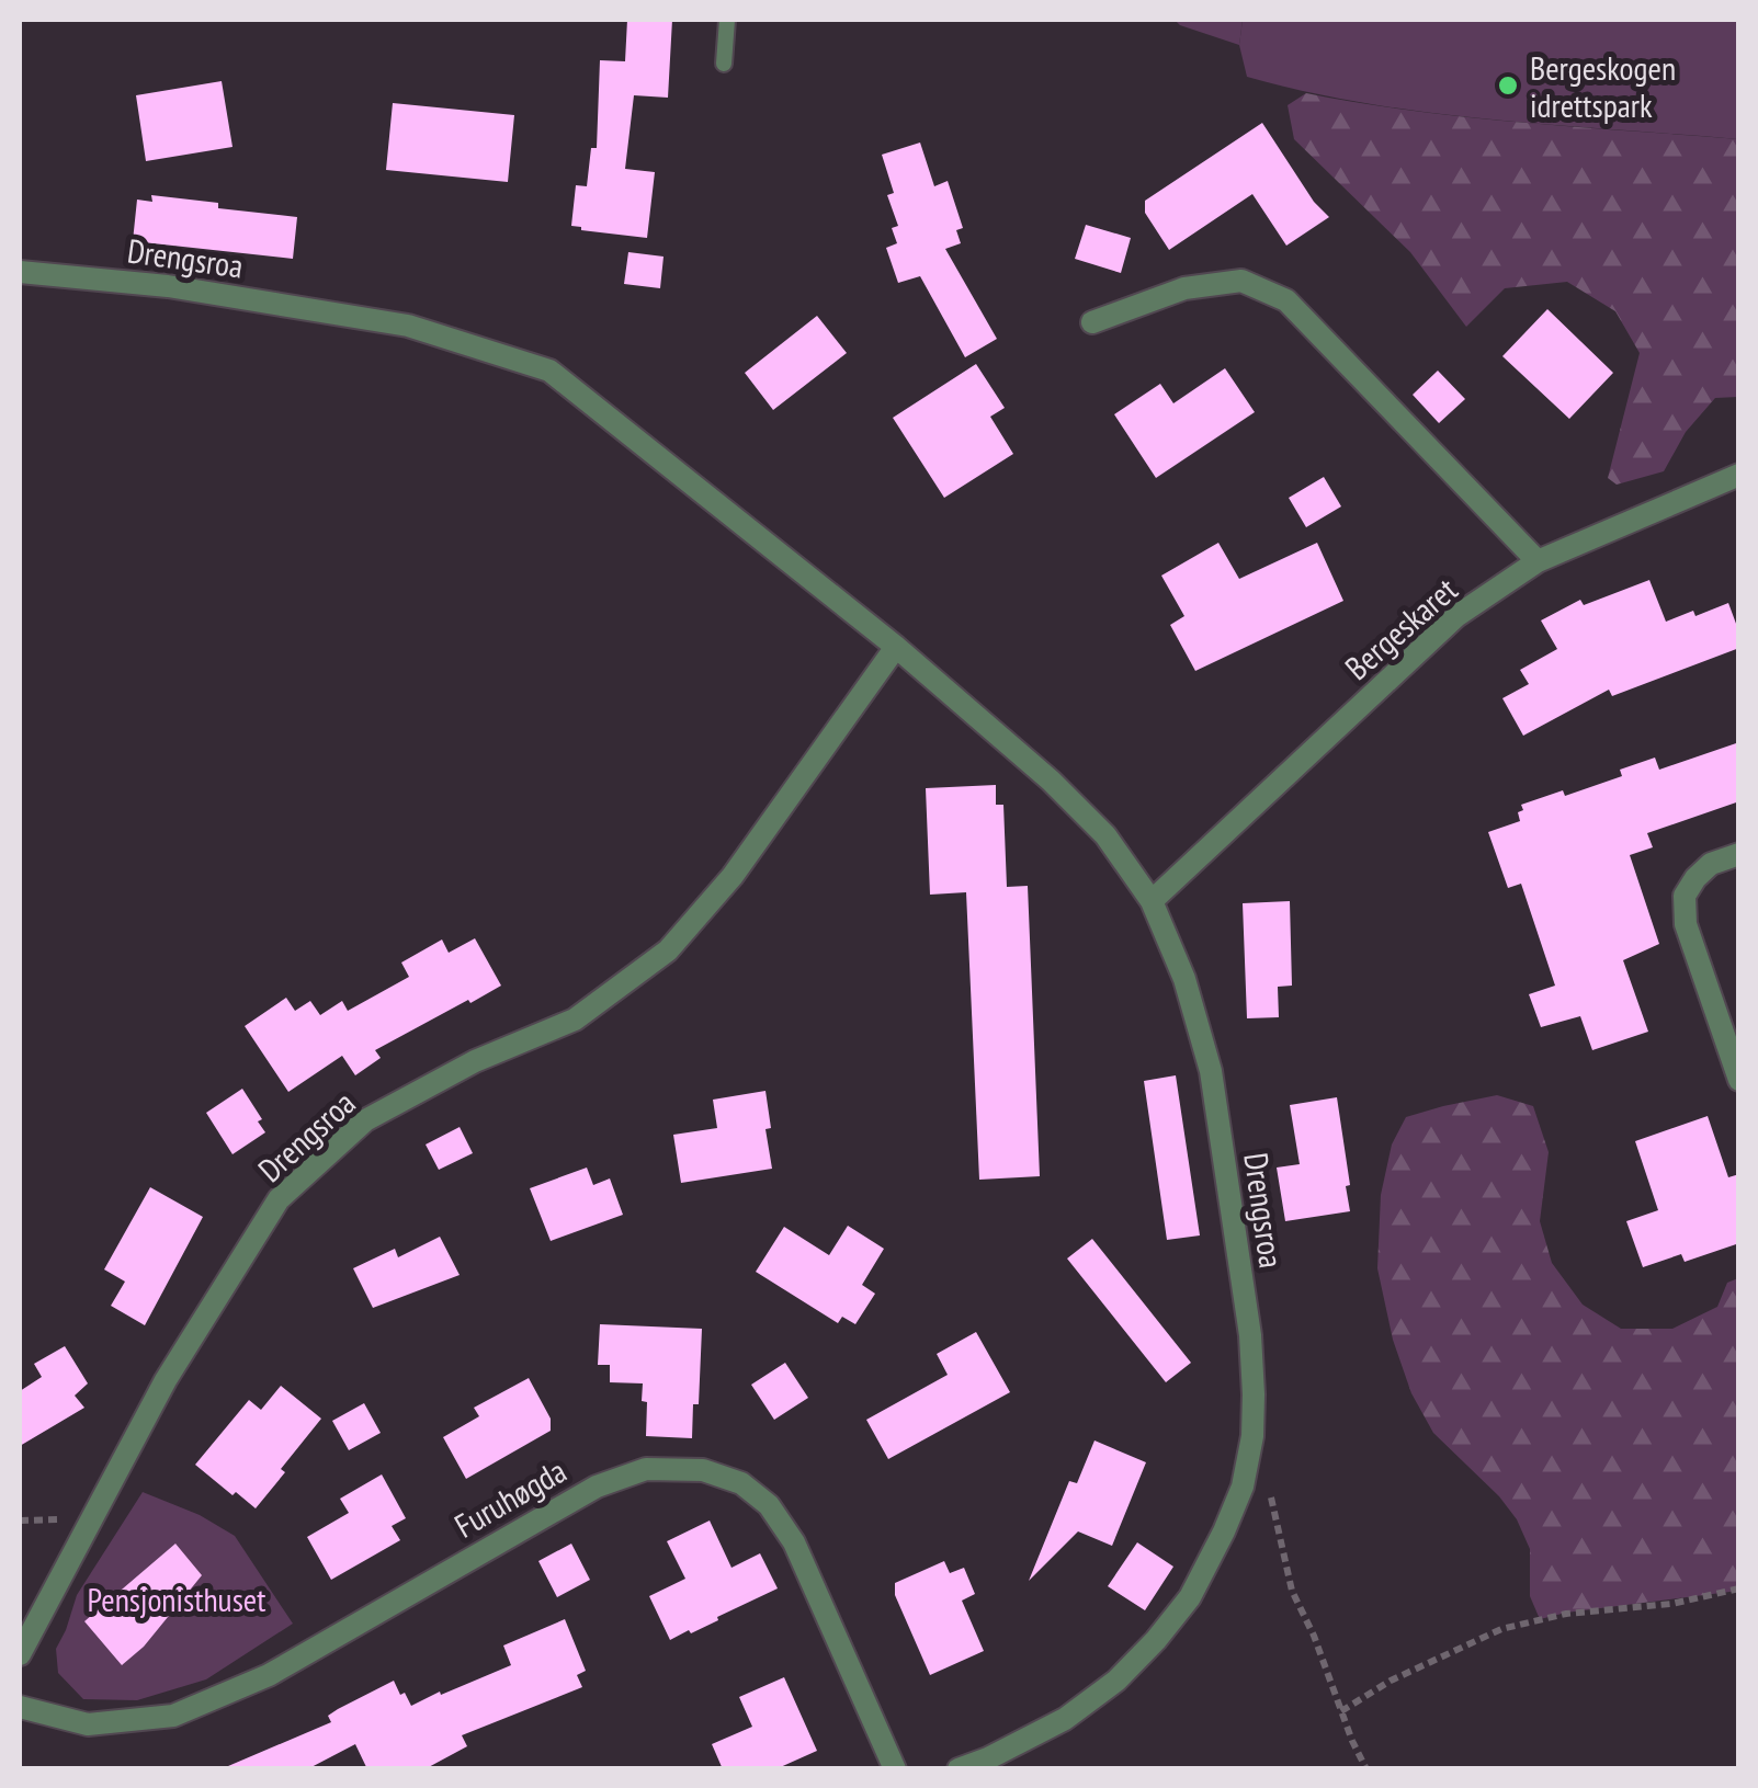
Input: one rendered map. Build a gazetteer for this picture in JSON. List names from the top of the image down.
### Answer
{
  "streets": {
    "street": ["Drengsroa", "Bergeskaret", "Furuhøgda"]
  },
  "crossings": [
    ["Drengsroa", "Bergeskaret"]
  ],
  "parks": ["Pensjonisthuset"],
  "places": ["Bergeskogen idrettspark"]
}
